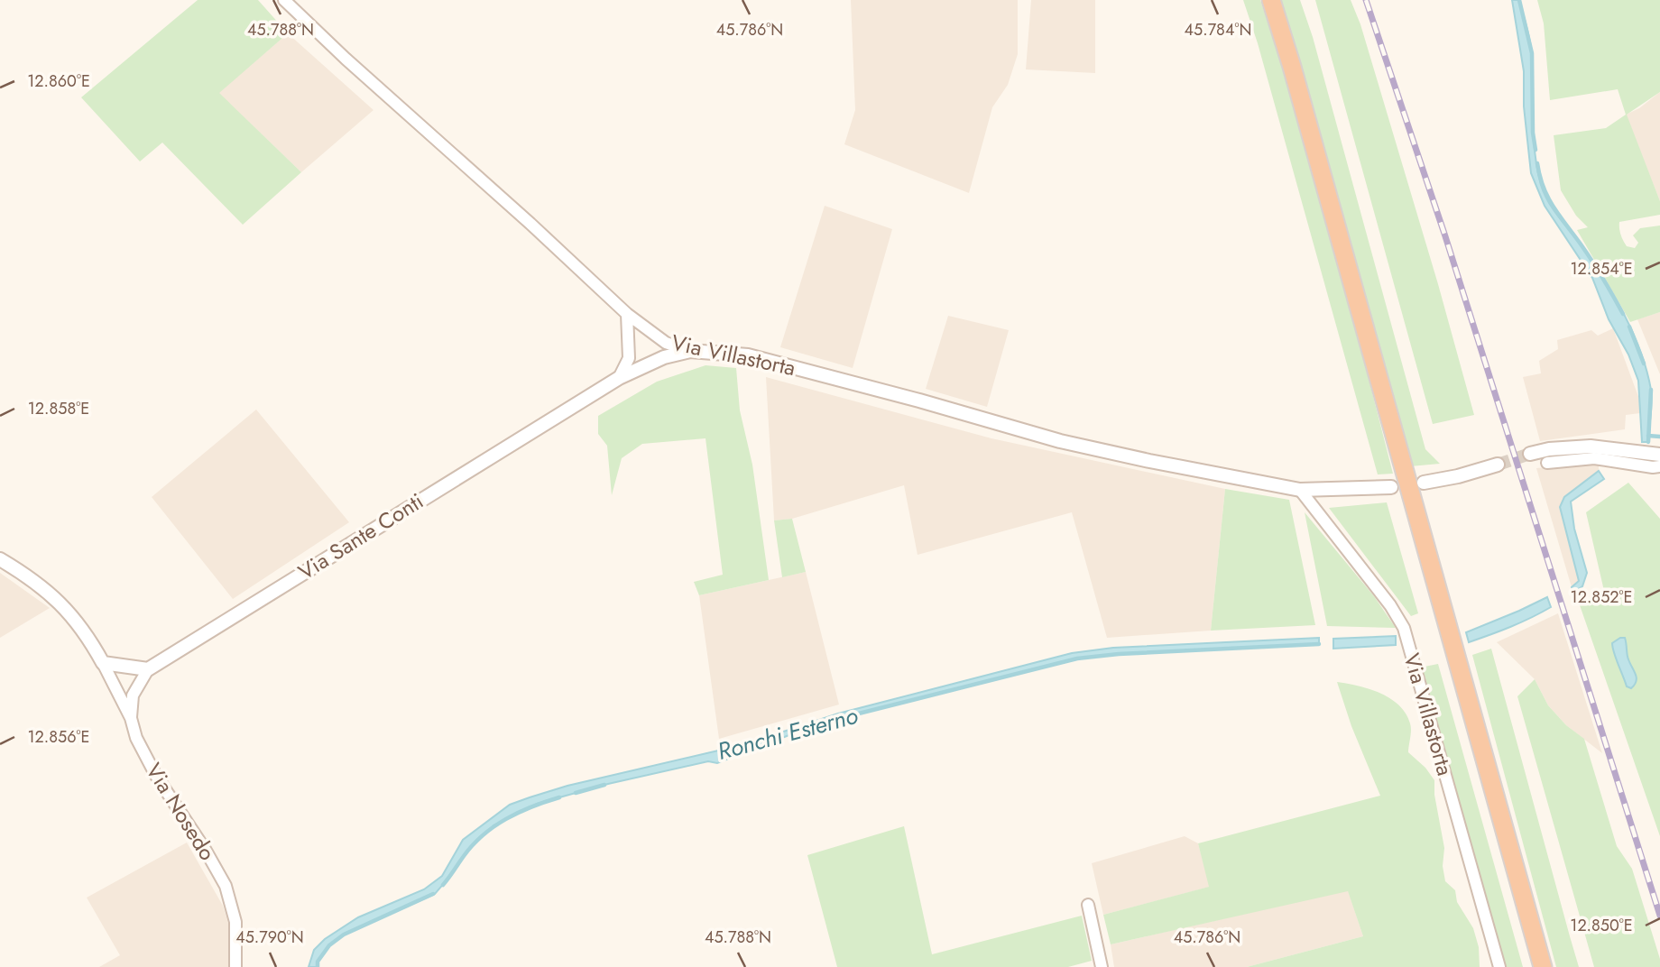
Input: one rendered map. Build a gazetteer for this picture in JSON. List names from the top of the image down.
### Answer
{
  "streets": {
    "street": ["Via Villastorta", "Via Sante Conti", "Via Nosedo"]
  },
  "crossings": [
    ["Via Villastorta", "Via Sante Conti"],
    ["Via Sante Conti", "Via Nosedo"]
  ],
  "water": ["Ronchi Esterno"],
  "coordinates": [
    "45.788°N",
    "45.784°N",
    "45.786°N",
    "12.860°E",
    "12.854°E",
    "12.858°E",
    "12.852°E",
    "12.856°E",
    "12.850°E",
    "45.790°N"
  ]
}
